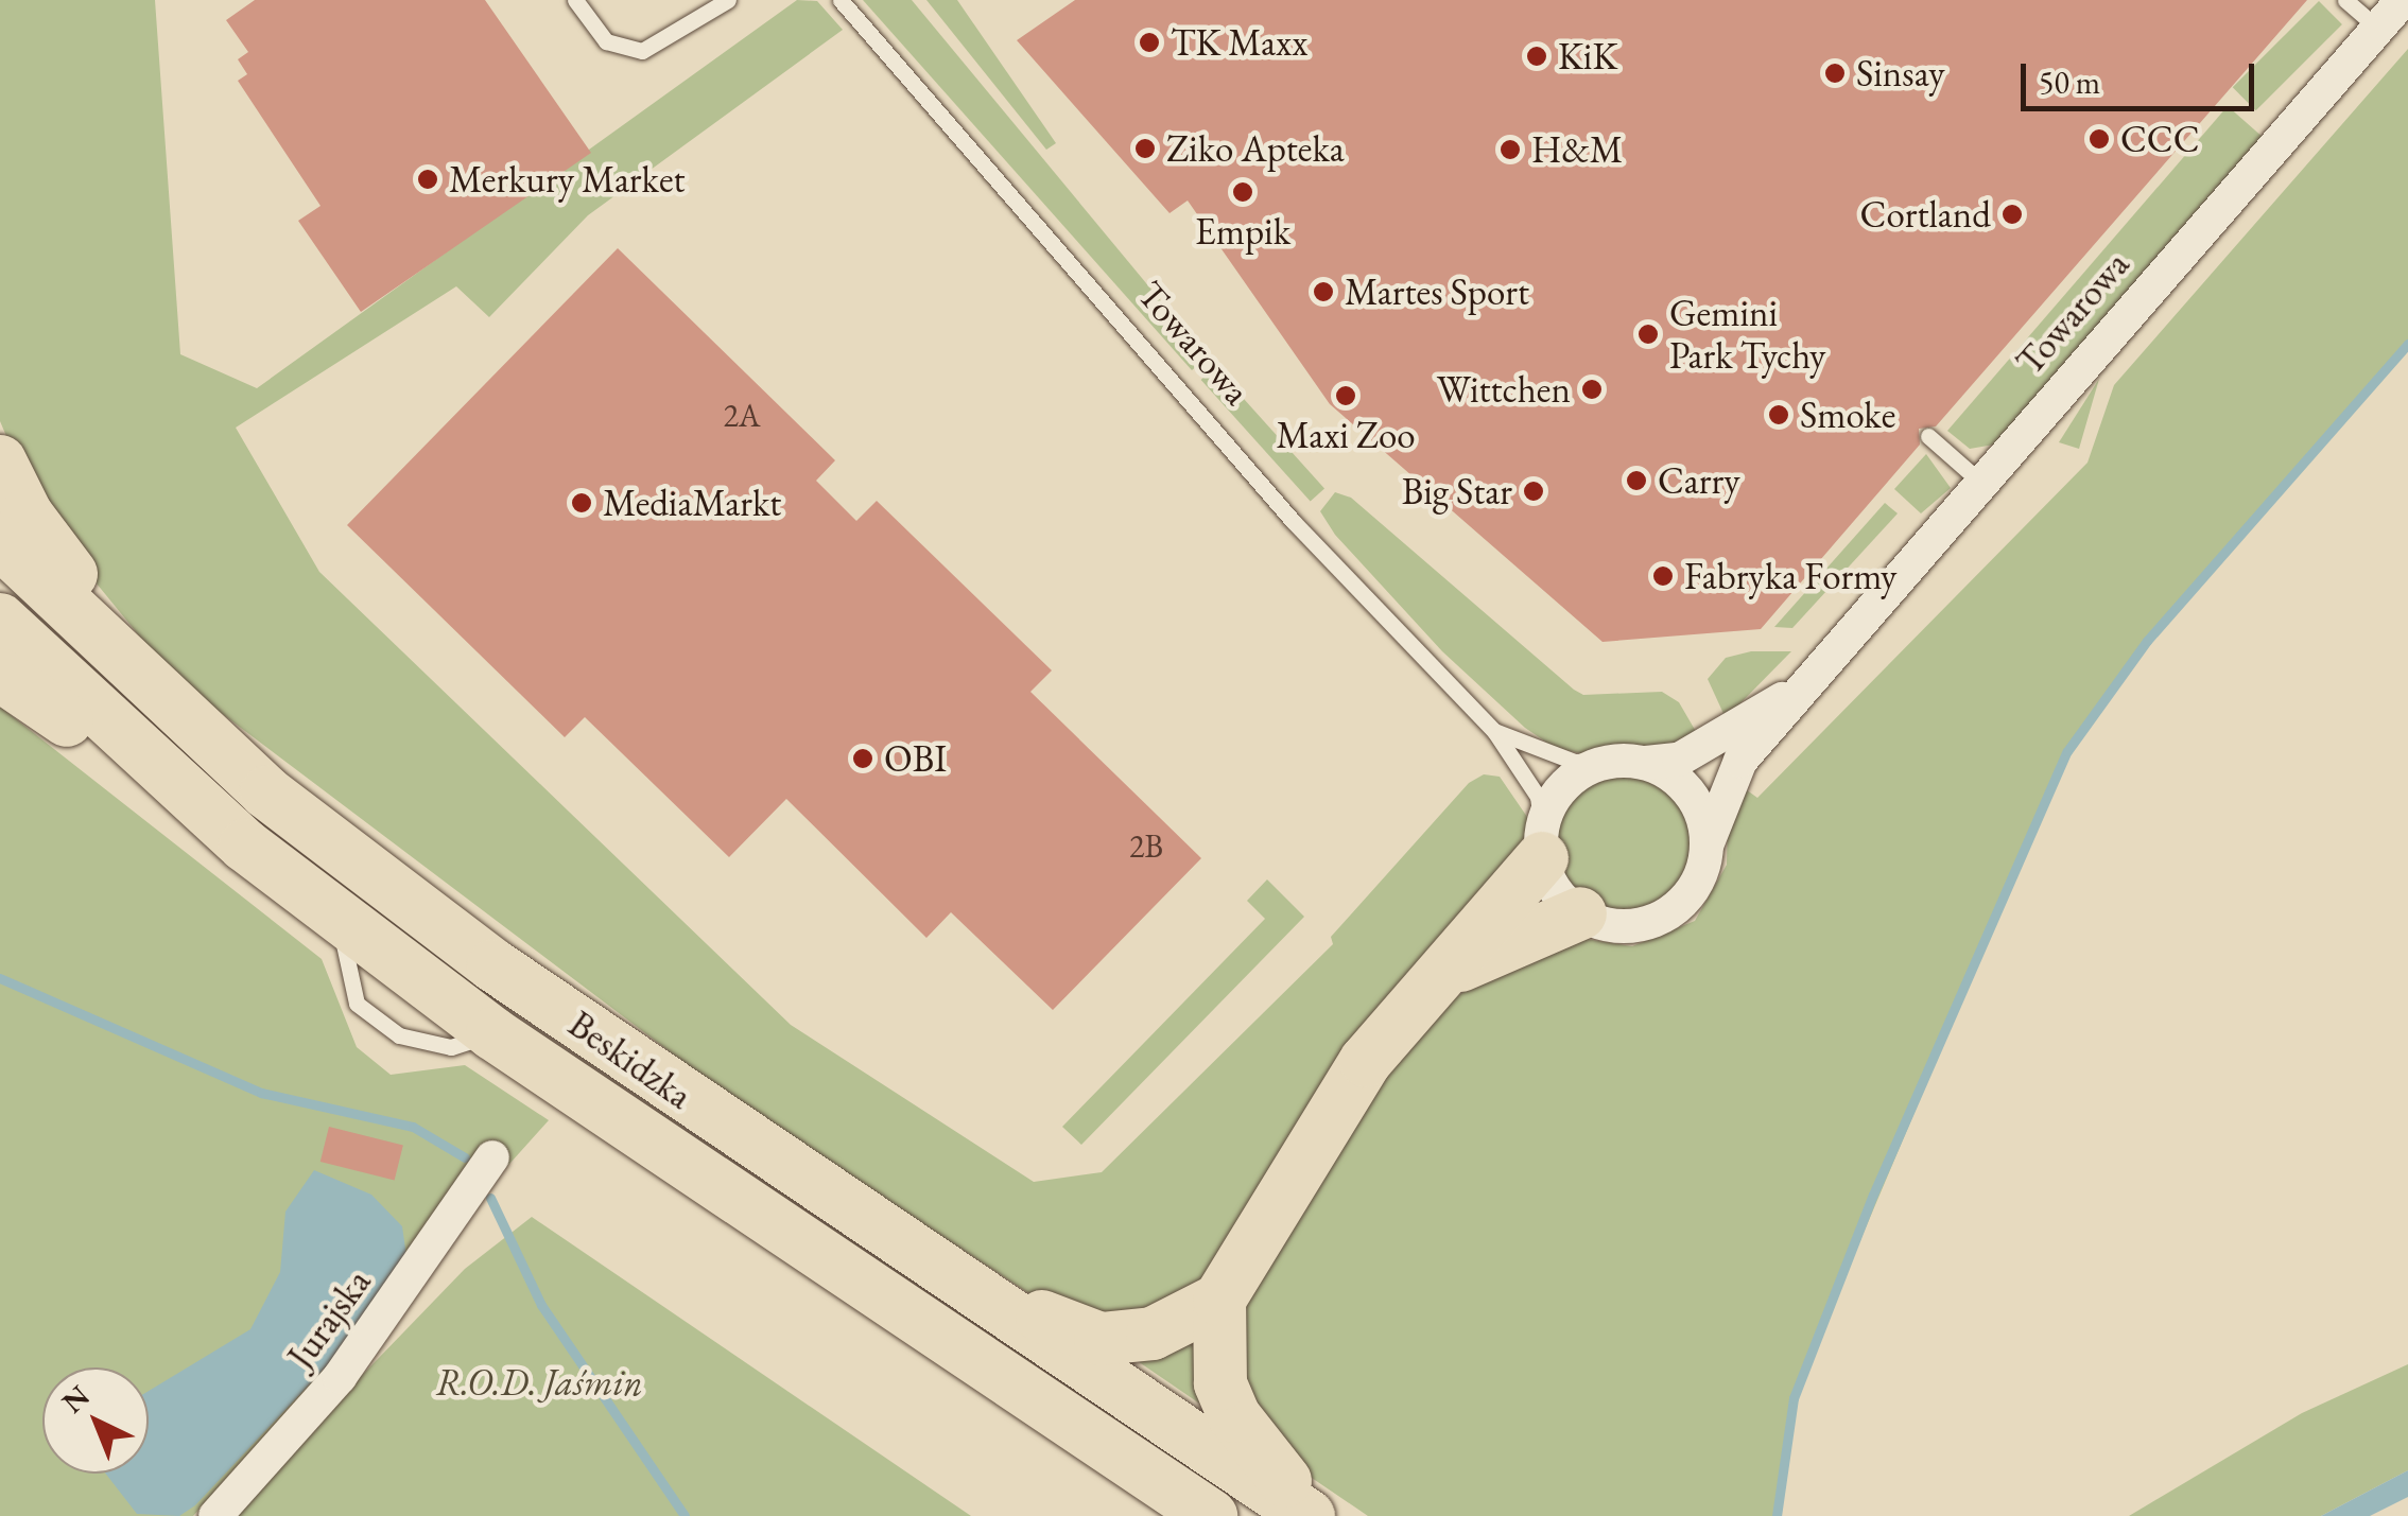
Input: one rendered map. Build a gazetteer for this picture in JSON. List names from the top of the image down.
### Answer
{
  "streets": {
    "main road": ["Beskidzka"],
    "street": ["Towarowa", "Jurajska"]
  },
  "parks": ["R.O.D. Jaśmin"],
  "places": [
    "TK Maxx",
    "KiK",
    "Sinsay",
    "CCC",
    "Ziko Apteka",
    "H&M",
    "Merkury Market",
    "Empik",
    "Cortland",
    "Martes Sport",
    "Gemini Park Tychy",
    "Wittchen",
    "Maxi Zoo",
    "Smoke",
    "Carry",
    "Big Star",
    "MediaMarkt",
    "Fabryka Formy",
    "OBI"
  ],
  "house_numbers": ["2A", "2B"],
  "scale_bar": "50 m",
  "north": "top left"
}
